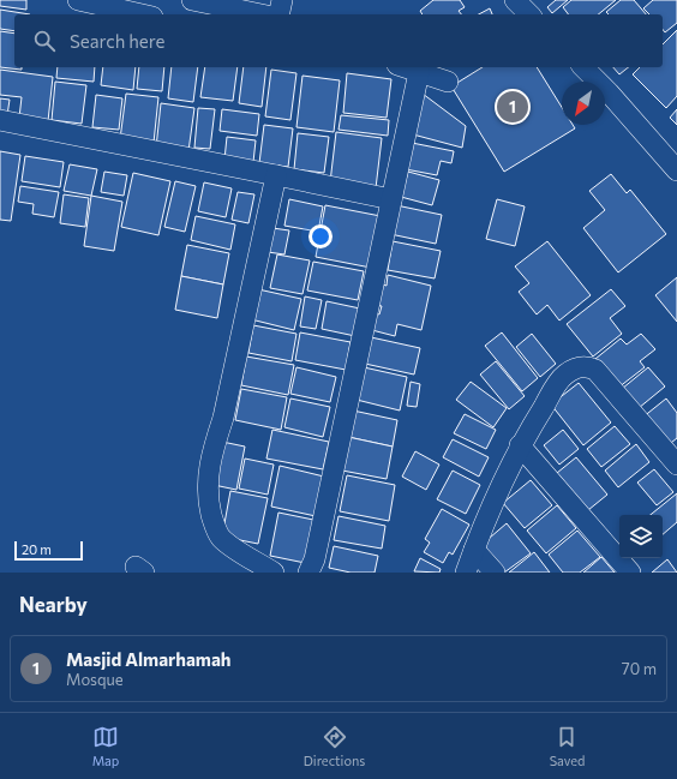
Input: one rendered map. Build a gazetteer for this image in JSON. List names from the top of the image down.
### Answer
{
  "scale_bar": "20 m",
  "north": "bottom left",
  "page": {
    "search": "Search here",
    "pins": "1",
    "scale": "20 m",
    "heading": "Nearby",
    "list": [
      {
        "mark": "1",
        "name": "Masjid Almarhamah",
        "note": "Mosque",
        "value": "70 m"
      }
    ],
    "nav": ["Map", "Directions", "Saved"]
  }
}
